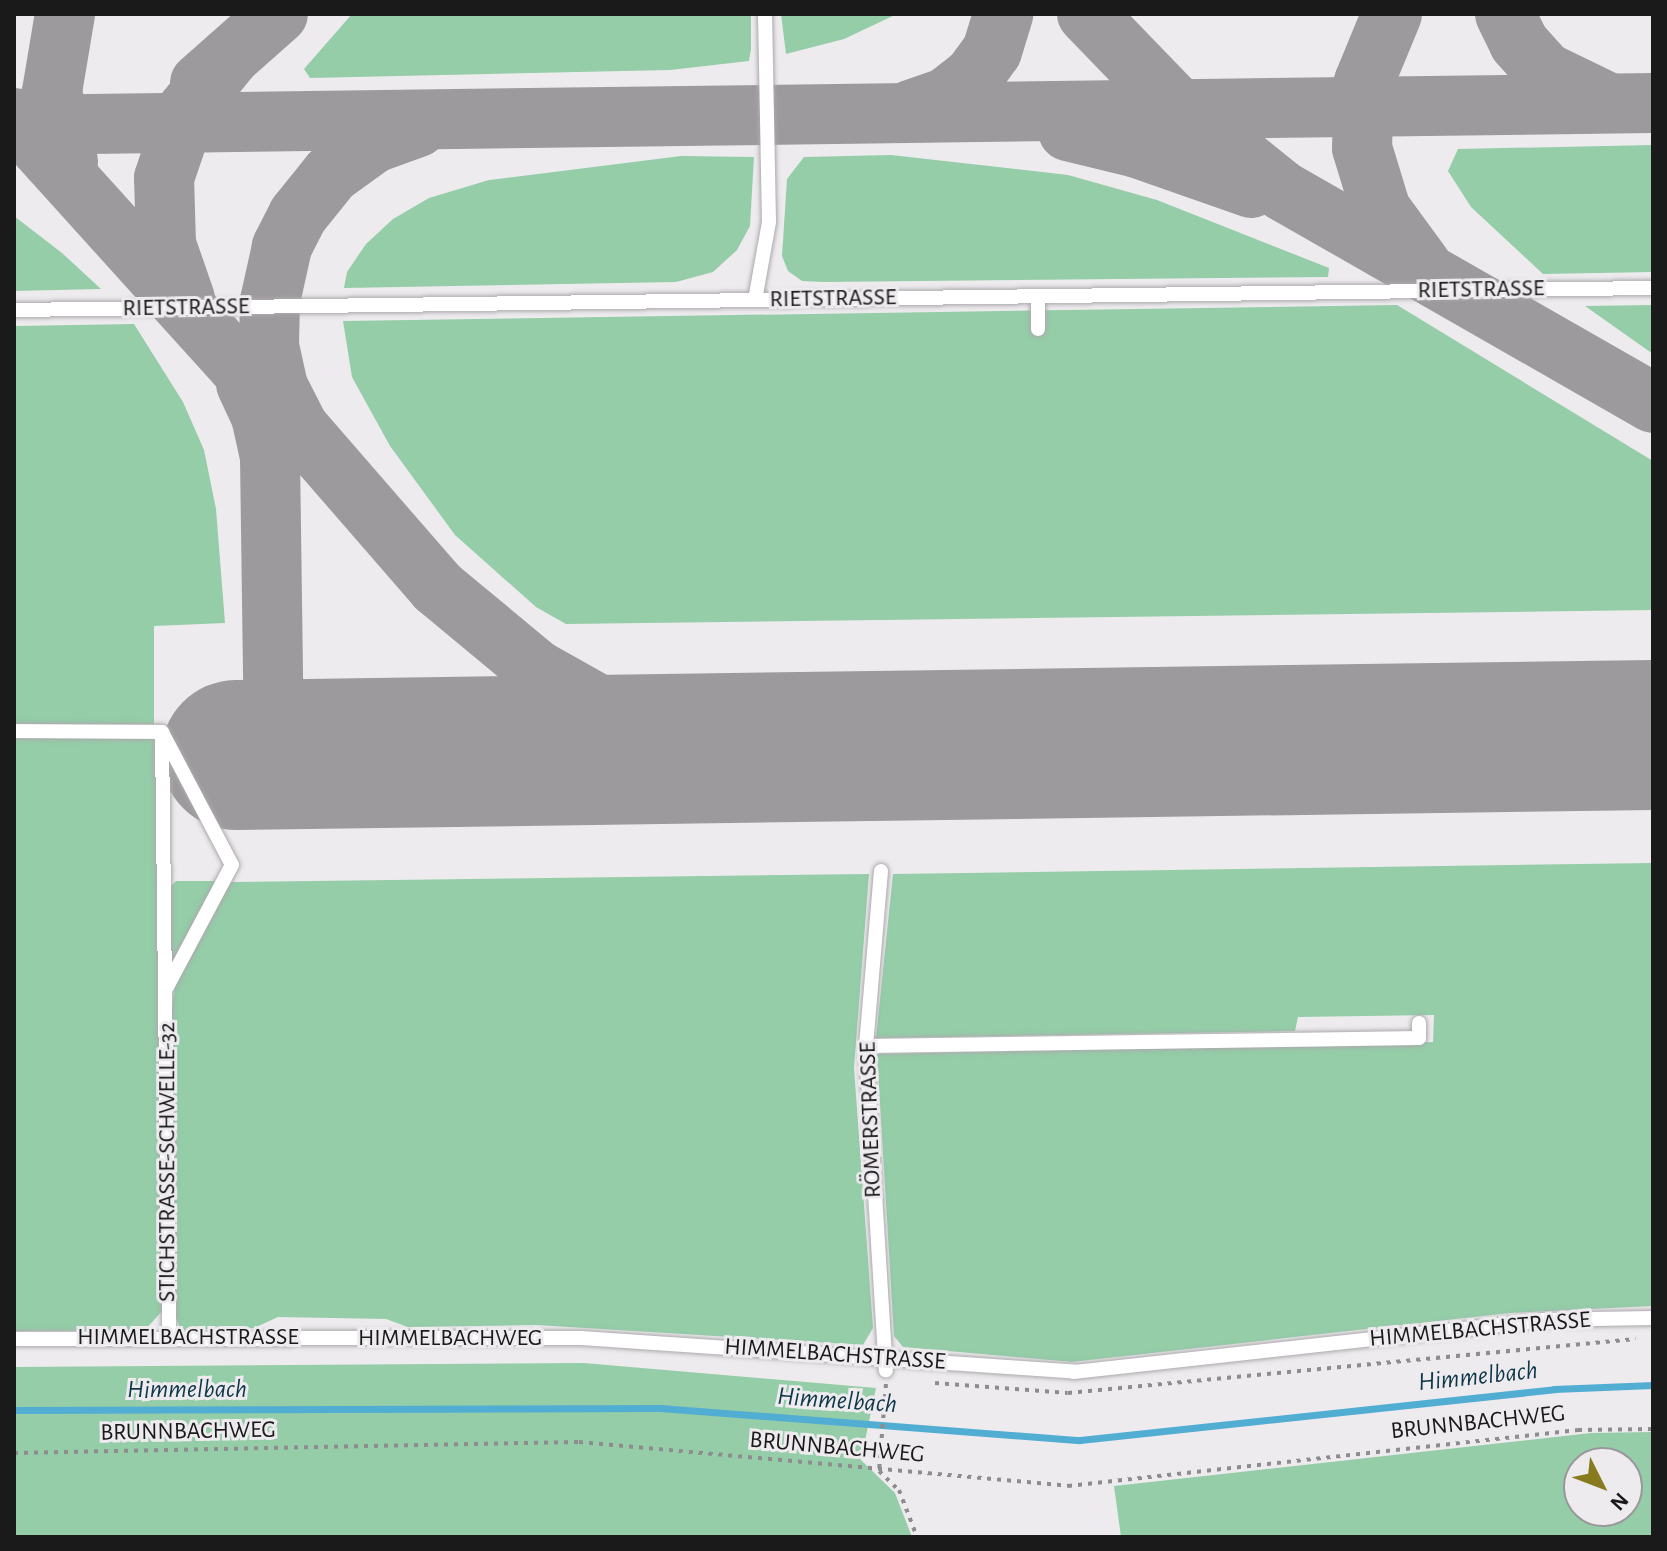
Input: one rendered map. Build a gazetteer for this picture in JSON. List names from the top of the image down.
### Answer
{
  "streets": {
    "lane": [
      "RIETSTRASSE",
      "RÖMERSTRASSE",
      "STICHSTRASSE-SCHWELLE-32",
      "HIMMELBACHSTRASSE"
    ],
    "path": ["BRUNNBACHWEG"]
  },
  "crossings": [
    ["RÖMERSTRASSE", "HIMMELBACHSTRASSE"],
    ["STICHSTRASSE-SCHWELLE-32", "HIMMELBACHSTRASSE"]
  ],
  "water": ["Himmelbach"],
  "north": "bottom right"
}
